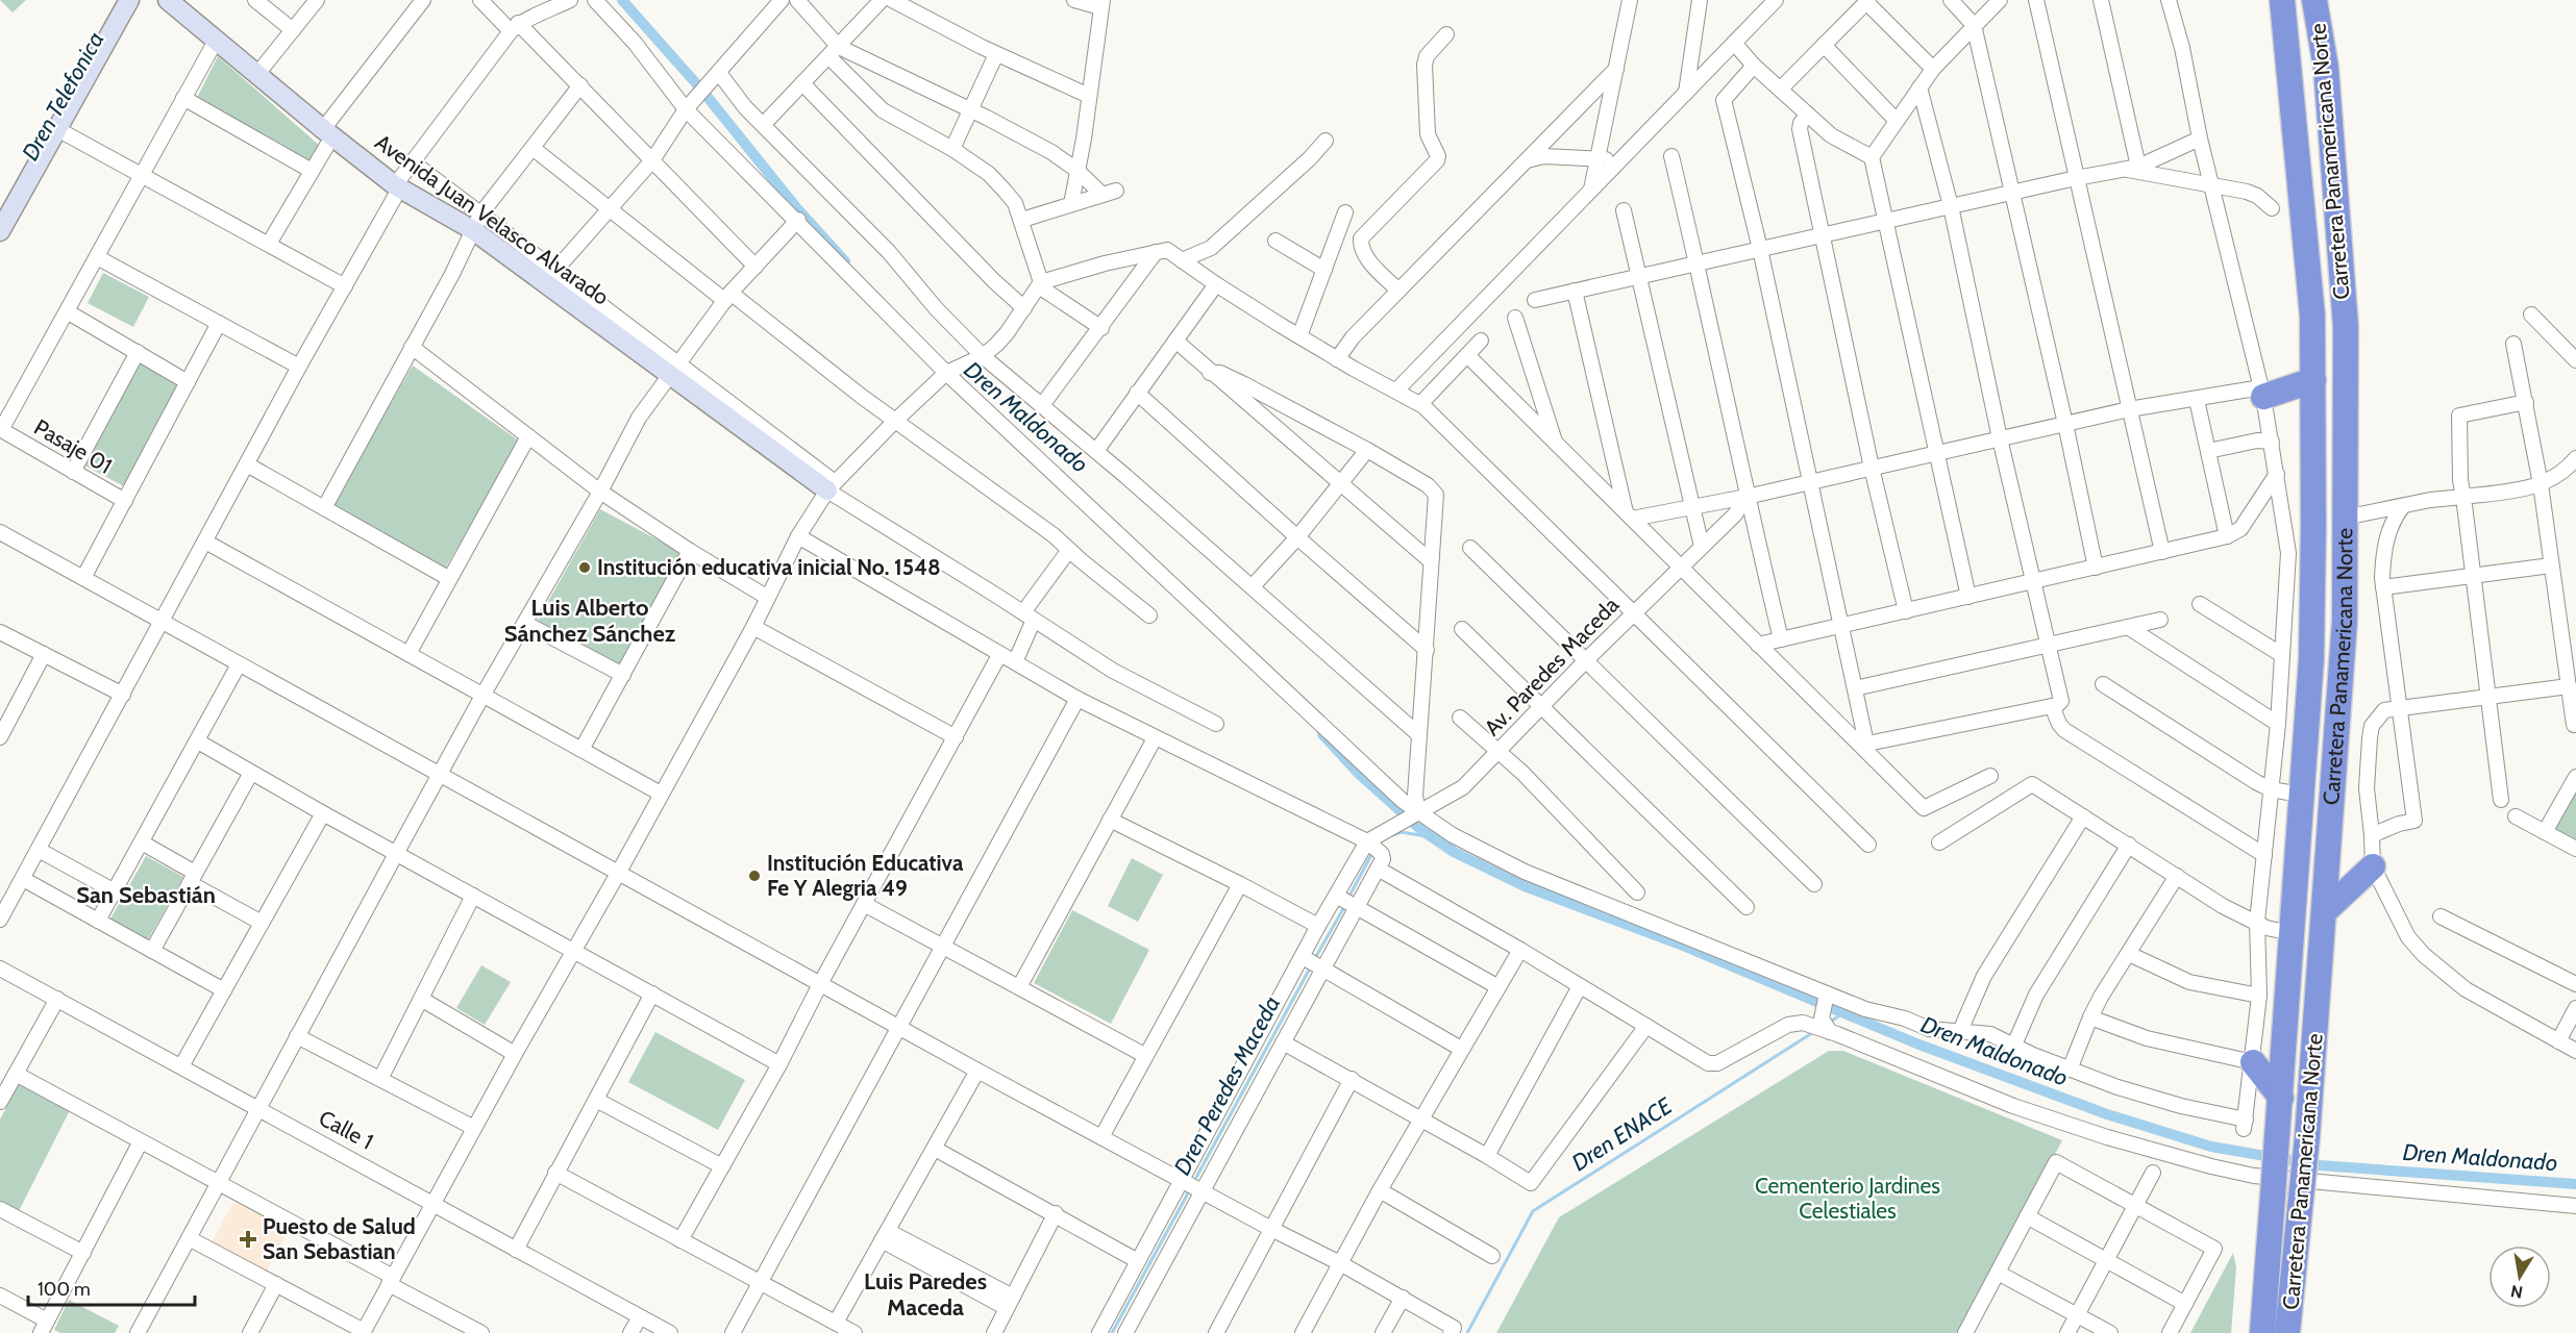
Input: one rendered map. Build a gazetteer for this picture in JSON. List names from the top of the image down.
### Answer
{
  "streets": {
    "highway": ["Carretera Panamericana Norte"],
    "street": [
      "Avenida Juan Velasco Alvarado",
      "Pasaje 01",
      "Av. Paredes Maceda",
      "Calle 1"
    ]
  },
  "districts": ["Luis Alberto Sánchez Sánchez", "San Sebastián", "Luis Paredes Maceda"],
  "water": [
    "Dren Telefonica",
    "Dren Maldonado",
    "Dren Peredes Maceda",
    "Dren ENACE"
  ],
  "parks": ["Cementerio Jardines Celestiales"],
  "places": {
    "other": ["Institución educativa inicial No. 1548", "Institución Educativa Fe Y Alegria 49"],
    "health": ["Puesto de Salud San Sebastian"]
  },
  "scale_bar": "100 m",
  "north": "bottom"
}
